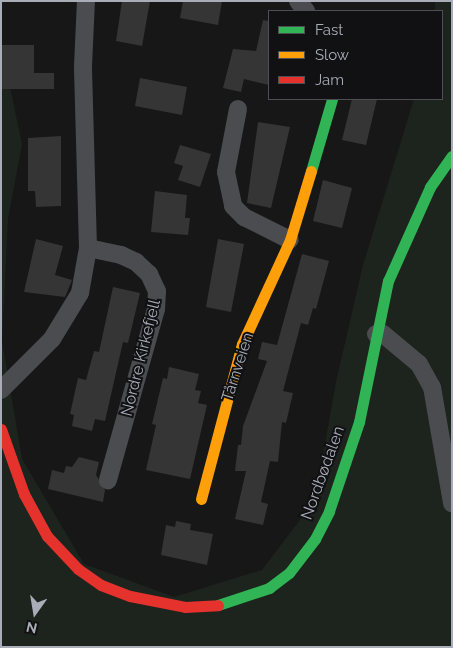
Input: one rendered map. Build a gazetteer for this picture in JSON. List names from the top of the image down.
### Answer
{
  "streets": {
    "street": ["Nordre Kirkefjell", "Tårnveien", "Nordbødalen"]
  },
  "legend": ["Fast", "Slow", "Jam"],
  "north": "bottom"
}
